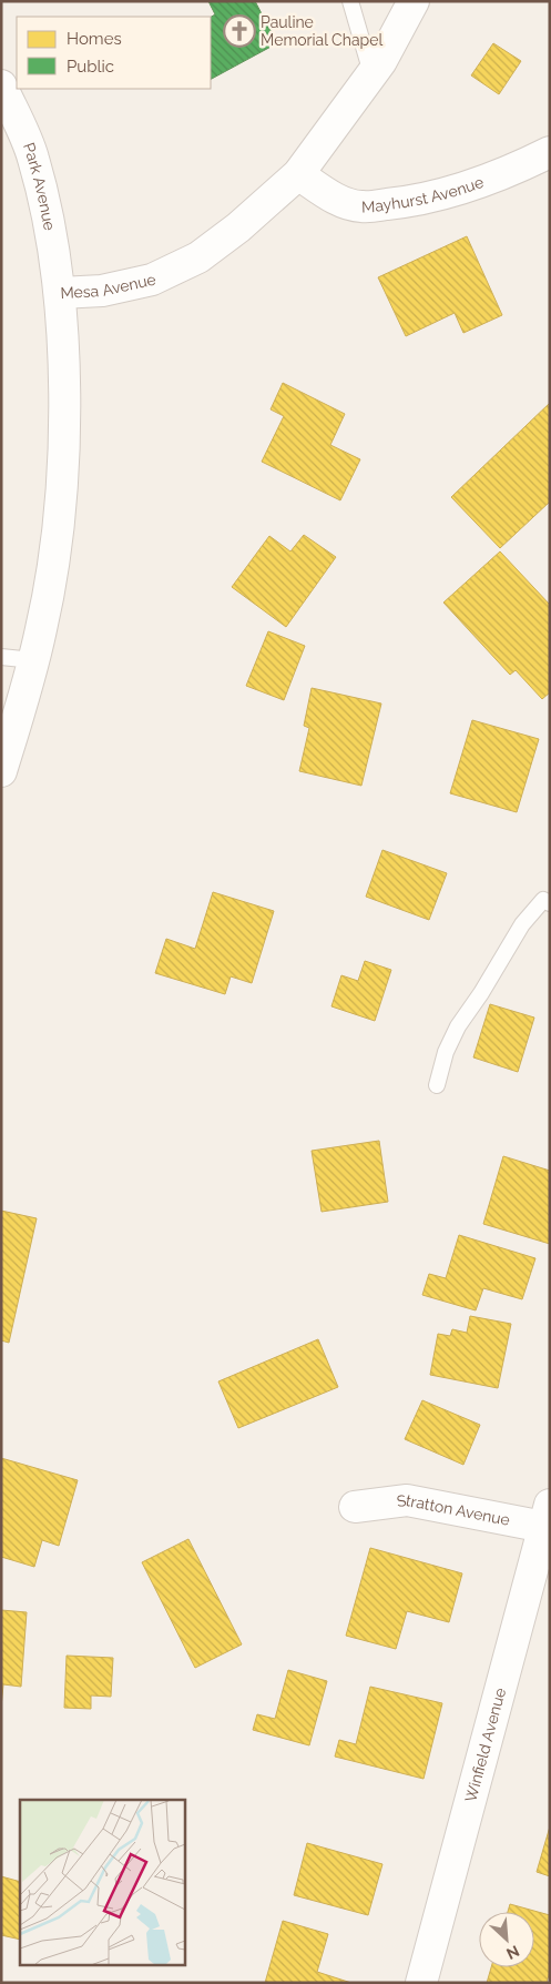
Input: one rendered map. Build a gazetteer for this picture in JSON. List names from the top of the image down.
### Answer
{
  "streets": {
    "street": [
      "Park Avenue",
      "Mayhurst Avenue",
      "Mesa Avenue",
      "Stratton Avenue",
      "Winfield Avenue"
    ]
  },
  "crossings": [
    ["Park Avenue", "Mesa Avenue"],
    ["Mayhurst Avenue", "Mesa Avenue"],
    ["Stratton Avenue", "Winfield Avenue"]
  ],
  "places": {
    "church": ["Pauline Memorial Chapel"]
  },
  "legend": ["Homes", "Public"],
  "north": "bottom right"
}
